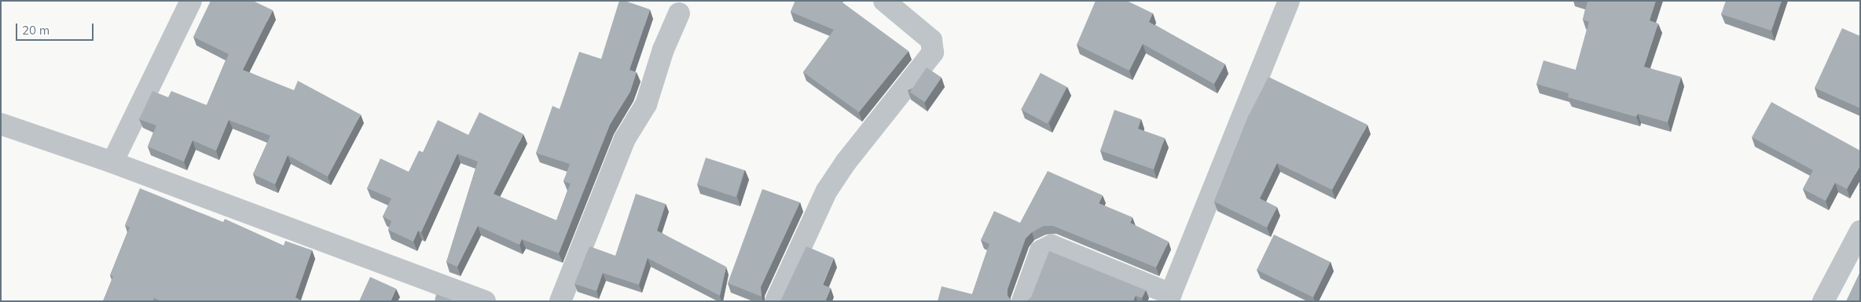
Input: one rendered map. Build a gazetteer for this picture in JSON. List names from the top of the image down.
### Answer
{
  "scale_bar": "20 m"
}
